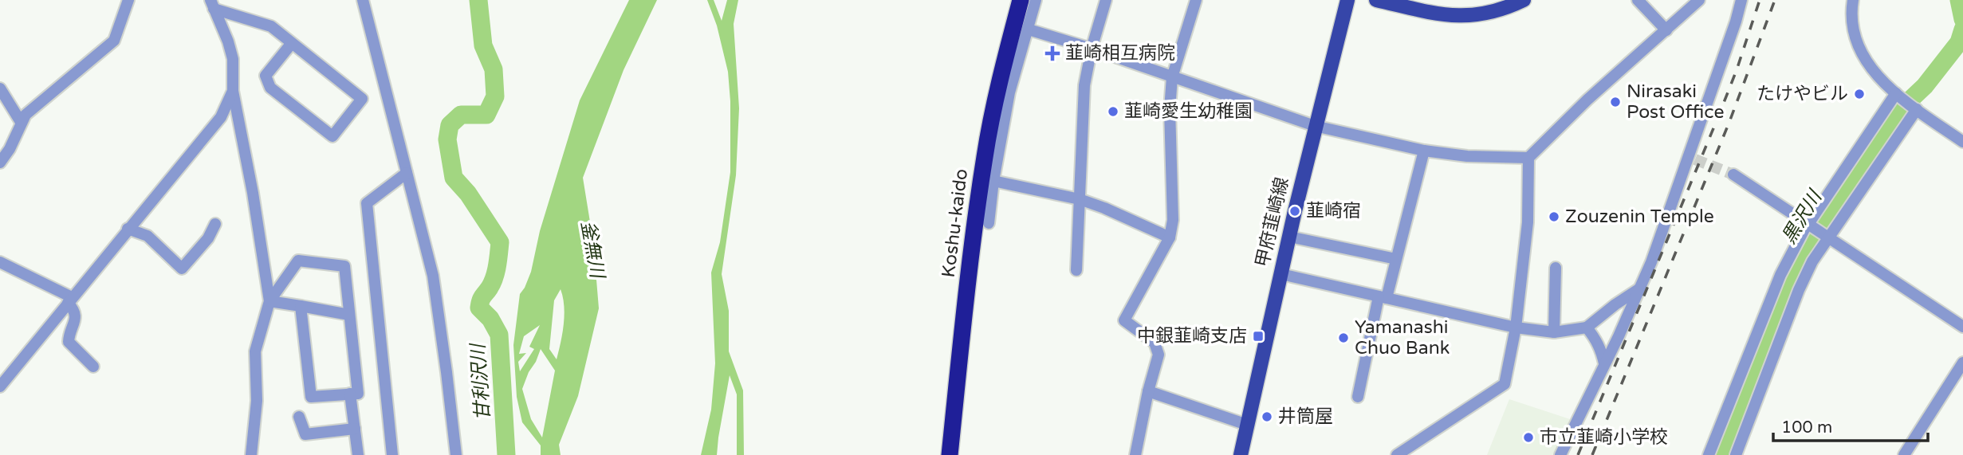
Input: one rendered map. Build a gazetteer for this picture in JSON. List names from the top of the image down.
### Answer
{
  "streets": {
    "highway": ["Koshu-kaido"],
    "main road": ["甲府韮崎線"]
  },
  "water": ["黒沢川", "釜無川", "甘利沢川"],
  "places": {
    "health": ["韮崎相互病院"],
    "other": [
      "たけやビル",
      "Nirasaki Post Office",
      "韮崎愛生幼稚園",
      "韮崎宿",
      "Zouzenin Temple",
      "Yamanashi Chuo Bank",
      "井筒屋",
      "市立韮崎小学校"
    ],
    "transit": ["中銀韮崎支店"]
  },
  "scale_bar": "100 m"
}
